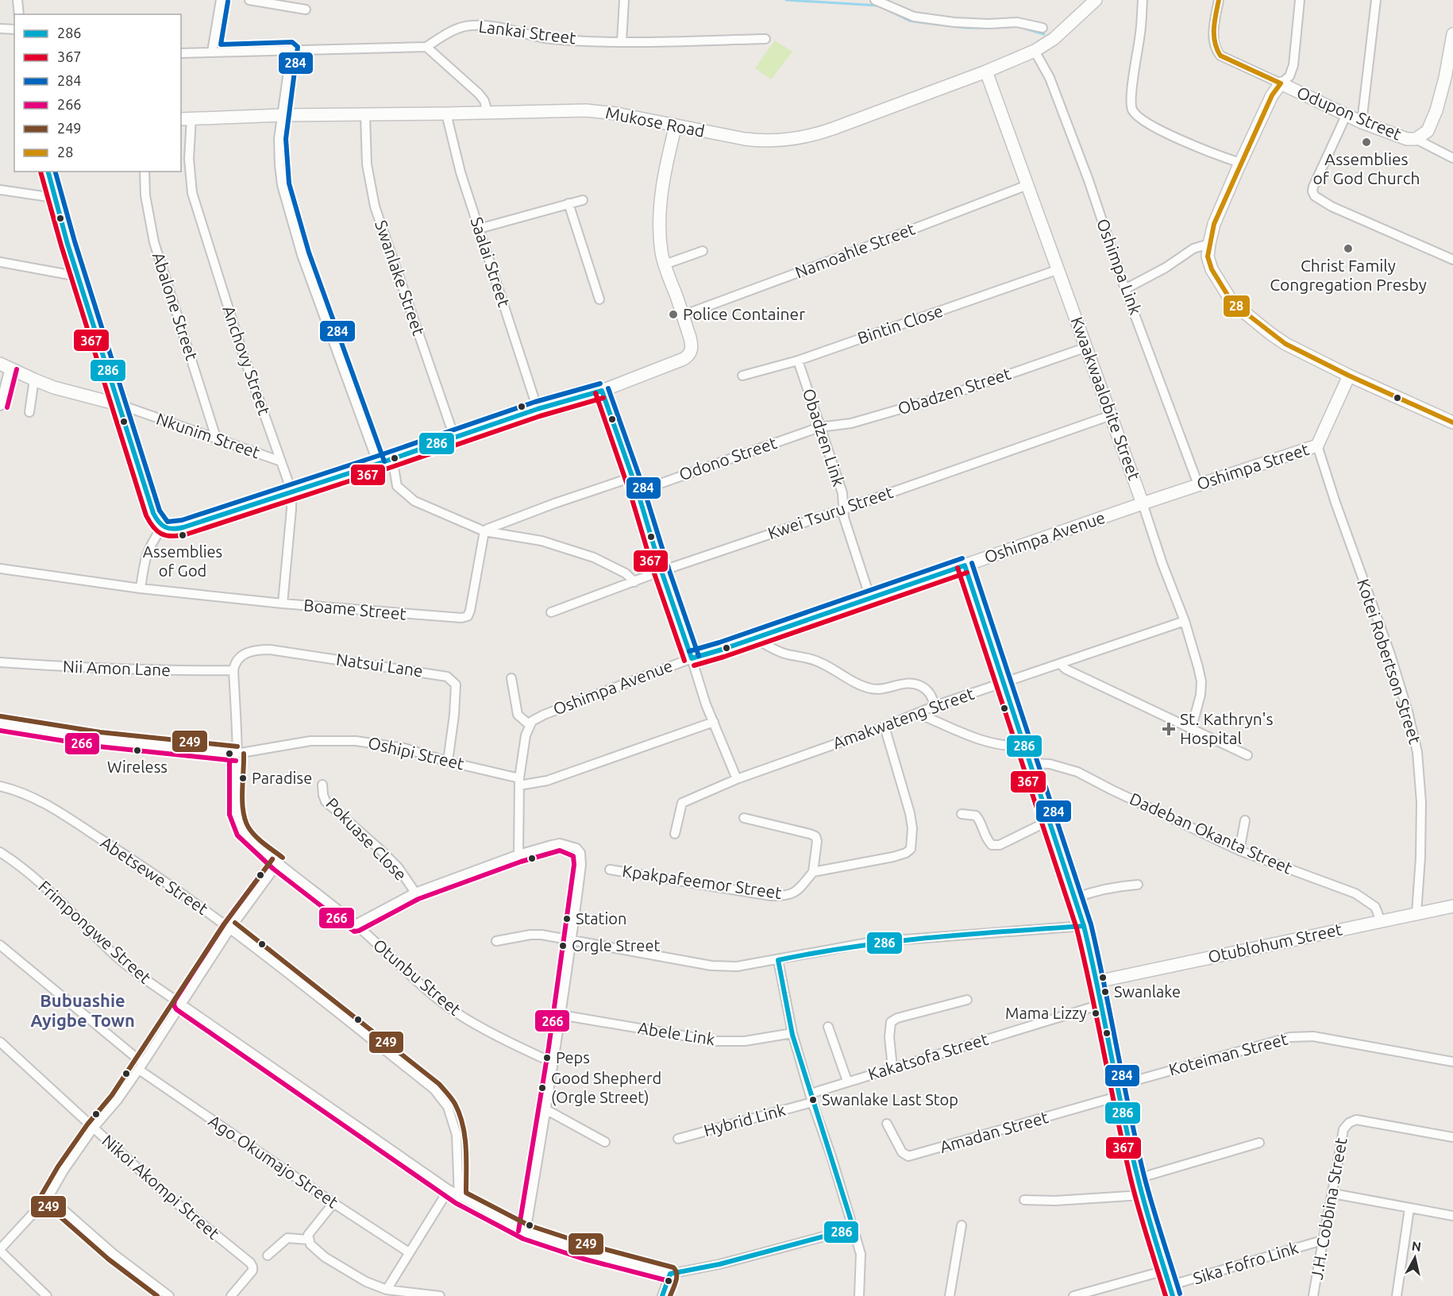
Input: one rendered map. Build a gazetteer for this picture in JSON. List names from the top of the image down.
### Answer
{
  "streets": {
    "street": [
      "Lankai Street",
      "Odupon Street",
      "Mukose Road",
      "Namoahle Street",
      "Saalai Street",
      "Oshimpa Link",
      "Swanlake Street",
      "Abalone Street",
      "Bintin Close",
      "Anchovy Street",
      "Obadzen Street",
      "Kwaakwaalobite Street",
      "Nkunim Street",
      "Obadzen Link",
      "Odono Street",
      "Oshimpa Street",
      "Kwei Tsuru Street",
      "Oshimpa Avenue",
      "Boame Street",
      "Kotei Robertson Street",
      "Natsui Lane",
      "Nii Amon Lane",
      "Amakwateng Street",
      "Oshipi Street",
      "Dadeban Okanta Street",
      "Pokuase Close",
      "Abetsewe Street",
      "Kpakpafeemor Street",
      "Frimpongwe Street",
      "Otublohum Street",
      "Otunbu Street",
      "Abele Link",
      "Koteiman Street",
      "Kakatsofa Street",
      "Hybrid Link",
      "Amadan Street",
      "Ago Okumajo Street",
      "Nikoi Akompi Street",
      "J.H. Cobbina Street",
      "Sika Fofro Link"
    ]
  },
  "crossings": [
    ["Mukose Road", "Saalai Street"],
    ["Mukose Road", "Oshimpa Link"],
    ["Mukose Road", "Swanlake Street"],
    ["Mukose Road", "Anchovy Street"],
    ["Mukose Road", "Kwaakwaalobite Street"],
    ["Namoahle Street", "Kwaakwaalobite Street"],
    ["Oshimpa Link", "Oshimpa Street"],
    ["Abalone Street", "Nkunim Street"],
    ["Bintin Close", "Kwaakwaalobite Street"],
    ["Bintin Close", "Obadzen Link"],
    ["Anchovy Street", "Nkunim Street"],
    ["Anchovy Street", "Boame Street"],
    ["Obadzen Street", "Kwaakwaalobite Street"],
    ["Obadzen Street", "Obadzen Link"],
    ["Obadzen Street", "Odono Street"],
    ["Kwaakwaalobite Street", "Oshimpa Street"],
    ["Kwaakwaalobite Street", "Kwei Tsuru Street"],
    ["Kwaakwaalobite Street", "Oshimpa Avenue"],
    ["Kwaakwaalobite Street", "Amakwateng Street"],
    ["Obadzen Link", "Odono Street"],
    ["Obadzen Link", "Kwei Tsuru Street"],
    ["Obadzen Link", "Oshimpa Avenue"],
    ["Oshimpa Street", "Oshimpa Avenue"],
    ["Oshimpa Street", "Kotei Robertson Street"],
    ["Kotei Robertson Street", "Otublohum Street"],
    ["Natsui Lane", "Nii Amon Lane"],
    ["Natsui Lane", "Oshipi Street"],
    ["Natsui Lane", "Otunbu Street"],
    ["Nii Amon Lane", "Otunbu Street"],
    ["Oshipi Street", "Otunbu Street"],
    ["Dadeban Okanta Street", "Otublohum Street"],
    ["Abetsewe Street", "Frimpongwe Street"],
    ["Koteiman Street", "Amadan Street"],
    ["Kakatsofa Street", "Hybrid Link"],
    ["J.H. Cobbina Street", "Sika Fofro Link"]
  ],
  "districts": ["Bubuashie Ayigbe Town"],
  "places": {
    "other": [
      "Assemblies of God Church",
      "Christ Family Congregation Presby",
      "Police Container",
      "Assemblies of God",
      "Wireless",
      "Paradise",
      "Station",
      "Orgle Street",
      "Swanlake",
      "Mama Lizzy",
      "Peps",
      "Good Shepherd (Orgle Street)",
      "Swanlake Last Stop"
    ],
    "health": ["St. Kathryn's Hospital"]
  },
  "lines": [
    "transit line 28",
    "transit line 284",
    "transit line 286",
    "transit line 367",
    "transit line 266",
    "transit line 249"
  ],
  "legend": [
    "286",
    "367",
    "284",
    "266",
    "249",
    "28"
  ],
  "north": "top"
}
